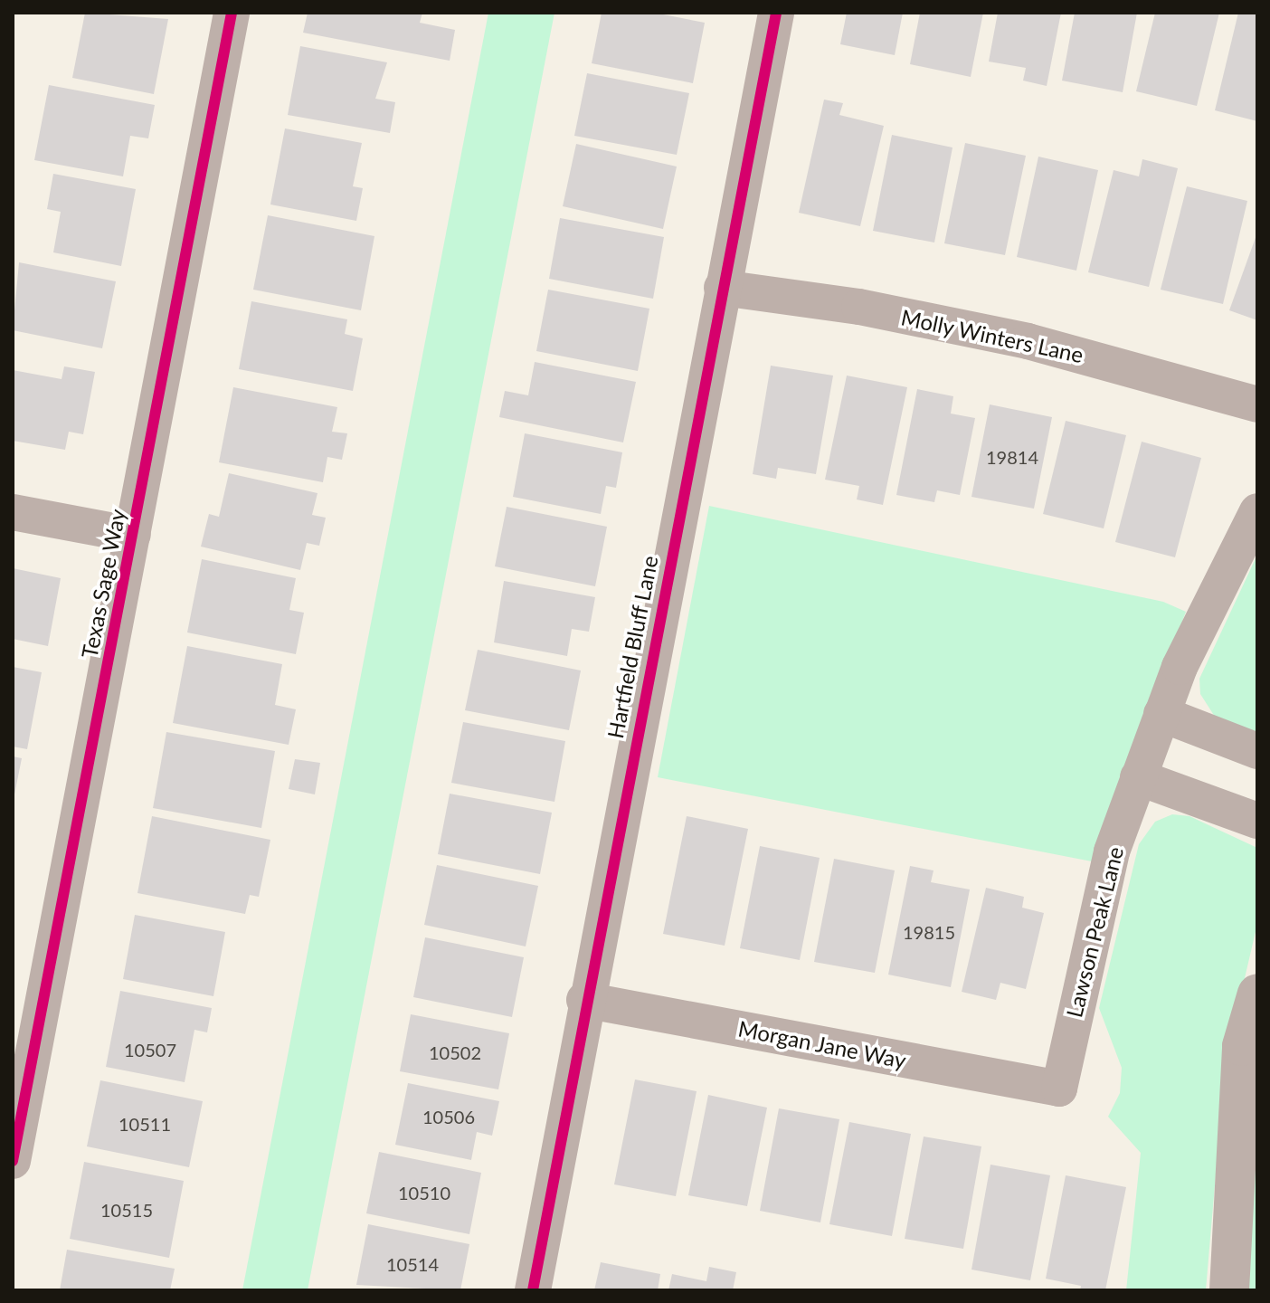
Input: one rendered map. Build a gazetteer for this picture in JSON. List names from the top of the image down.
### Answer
{
  "streets": {
    "street": [
      "Molly Winters Lane",
      "Texas Sage Way",
      "Hartfield Bluff Lane",
      "Lawson Peak Lane",
      "Morgan Jane Way"
    ]
  },
  "crossings": [
    ["Molly Winters Lane", "Hartfield Bluff Lane"],
    ["Hartfield Bluff Lane", "Morgan Jane Way"],
    ["Lawson Peak Lane", "Morgan Jane Way"]
  ],
  "house_numbers": [
    "19814",
    "19815",
    "10507",
    "10502",
    "10506",
    "10511",
    "10510",
    "10515",
    "10514"
  ]
}
